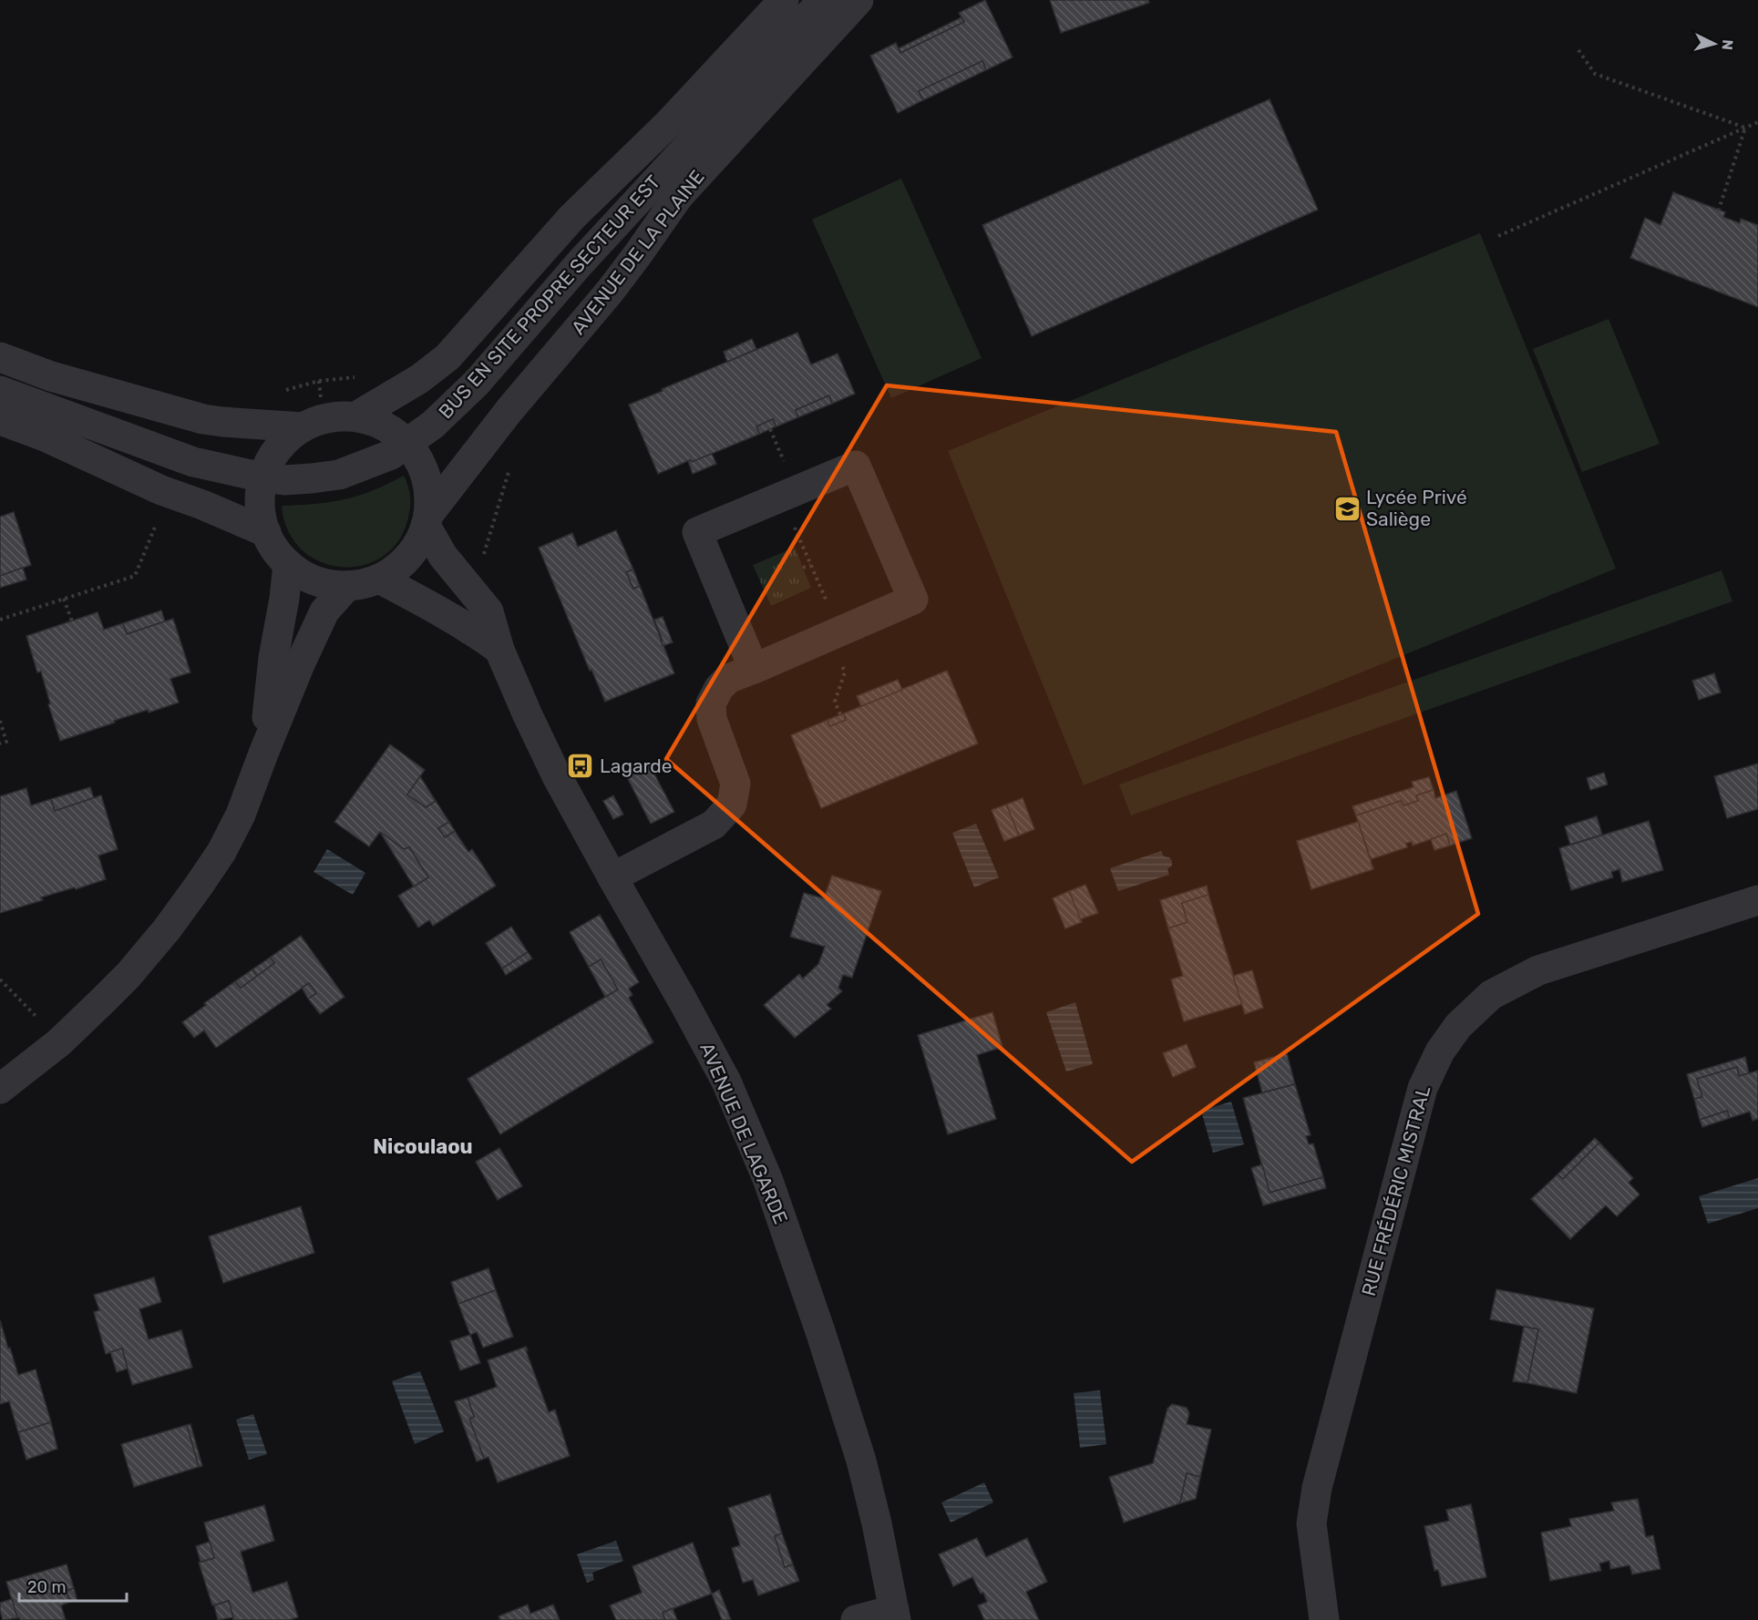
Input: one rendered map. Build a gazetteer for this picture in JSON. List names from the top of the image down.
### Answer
{
  "streets": {
    "street": [
      "AVENUE DE LA PLAINE",
      "BUS EN SITE PROPRE SECTEUR EST",
      "AVENUE DE LAGARDE",
      "RUE FRÉDÉRIC MISTRAL"
    ]
  },
  "crossings": [
    ["AVENUE DE LA PLAINE", "AVENUE DE LAGARDE"]
  ],
  "districts": ["Nicoulaou"],
  "places": {
    "school or university": ["Lycée Privé Saliège"],
    "bus stop": ["Lagarde"]
  },
  "scale_bar": "20 m",
  "north": "right"
}
